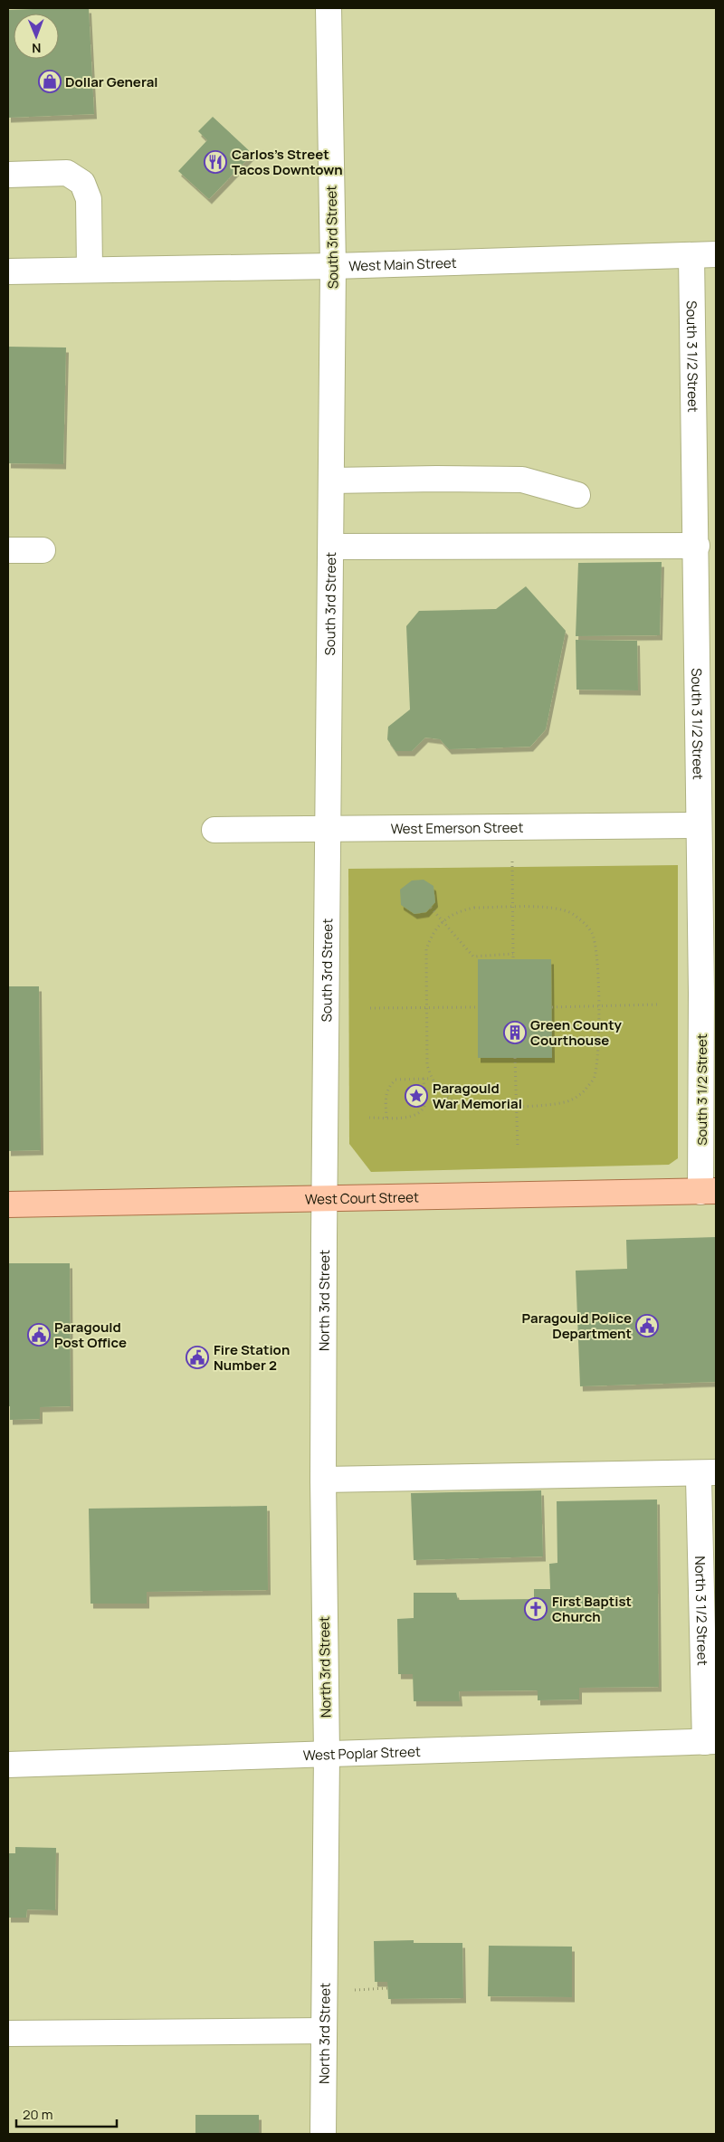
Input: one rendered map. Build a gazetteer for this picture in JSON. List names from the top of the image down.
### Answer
{
  "streets": {
    "main road": ["West Court Street"],
    "street": [
      "South 3rd Street",
      "West Main Street",
      "South 3 1/2 Street",
      "West Emerson Street",
      "North 3rd Street",
      "North 3 1/2 Street",
      "West Poplar Street"
    ]
  },
  "crossings": [
    ["South 3rd Street", "West Main Street"],
    ["South 3rd Street", "West Emerson Street"],
    ["South 3rd Street", "West Court Street"],
    ["South 3rd Street", "North 3rd Street"],
    ["West Main Street", "South 3 1/2 Street"],
    ["South 3 1/2 Street", "West Emerson Street"],
    ["South 3 1/2 Street", "West Court Street"],
    ["West Court Street", "North 3rd Street"],
    ["North 3rd Street", "West Poplar Street"],
    ["North 3 1/2 Street", "West Poplar Street"]
  ],
  "places": {
    "shop": ["Dollar General"],
    "restaurant": ["Carlos's Street Tacos Downtown"],
    "building": ["Green County Courthouse"],
    "place": ["Paragould War Memorial"],
    "public building": ["Paragould Police Department", "Paragould Post Office", "Fire Station Number 2"],
    "church": ["First Baptist Church"]
  },
  "scale_bar": "20 m",
  "north": "bottom"
}
